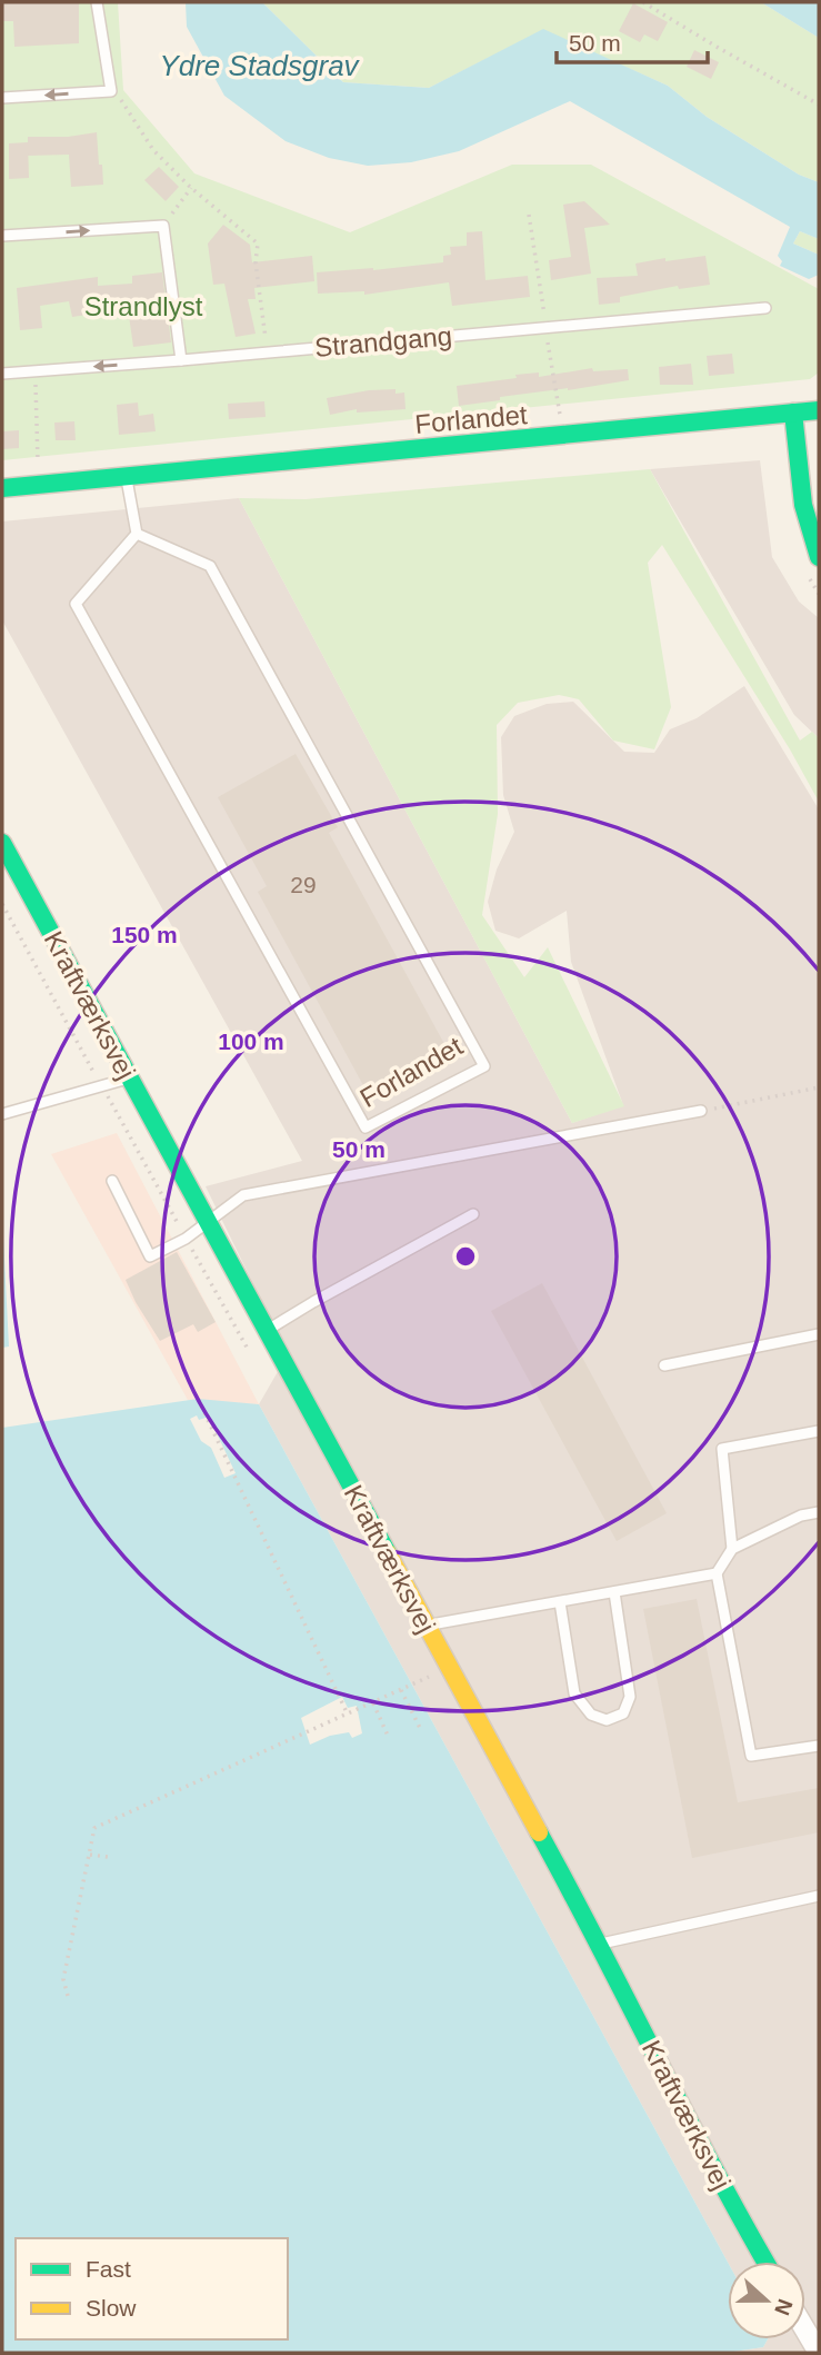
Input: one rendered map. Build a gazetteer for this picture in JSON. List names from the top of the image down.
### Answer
{
  "streets": {
    "street": ["Forlandet", "Kraftværksvej"],
    "lane": ["Strandgang"]
  },
  "water": ["Ydre Stadsgrav"],
  "parks": ["Strandlyst"],
  "house_numbers": ["29"],
  "legend": ["Fast", "Slow"],
  "scale_bar": "50 m",
  "north": "right",
  "rings": ["150 m", "100 m", "50 m"]
}
